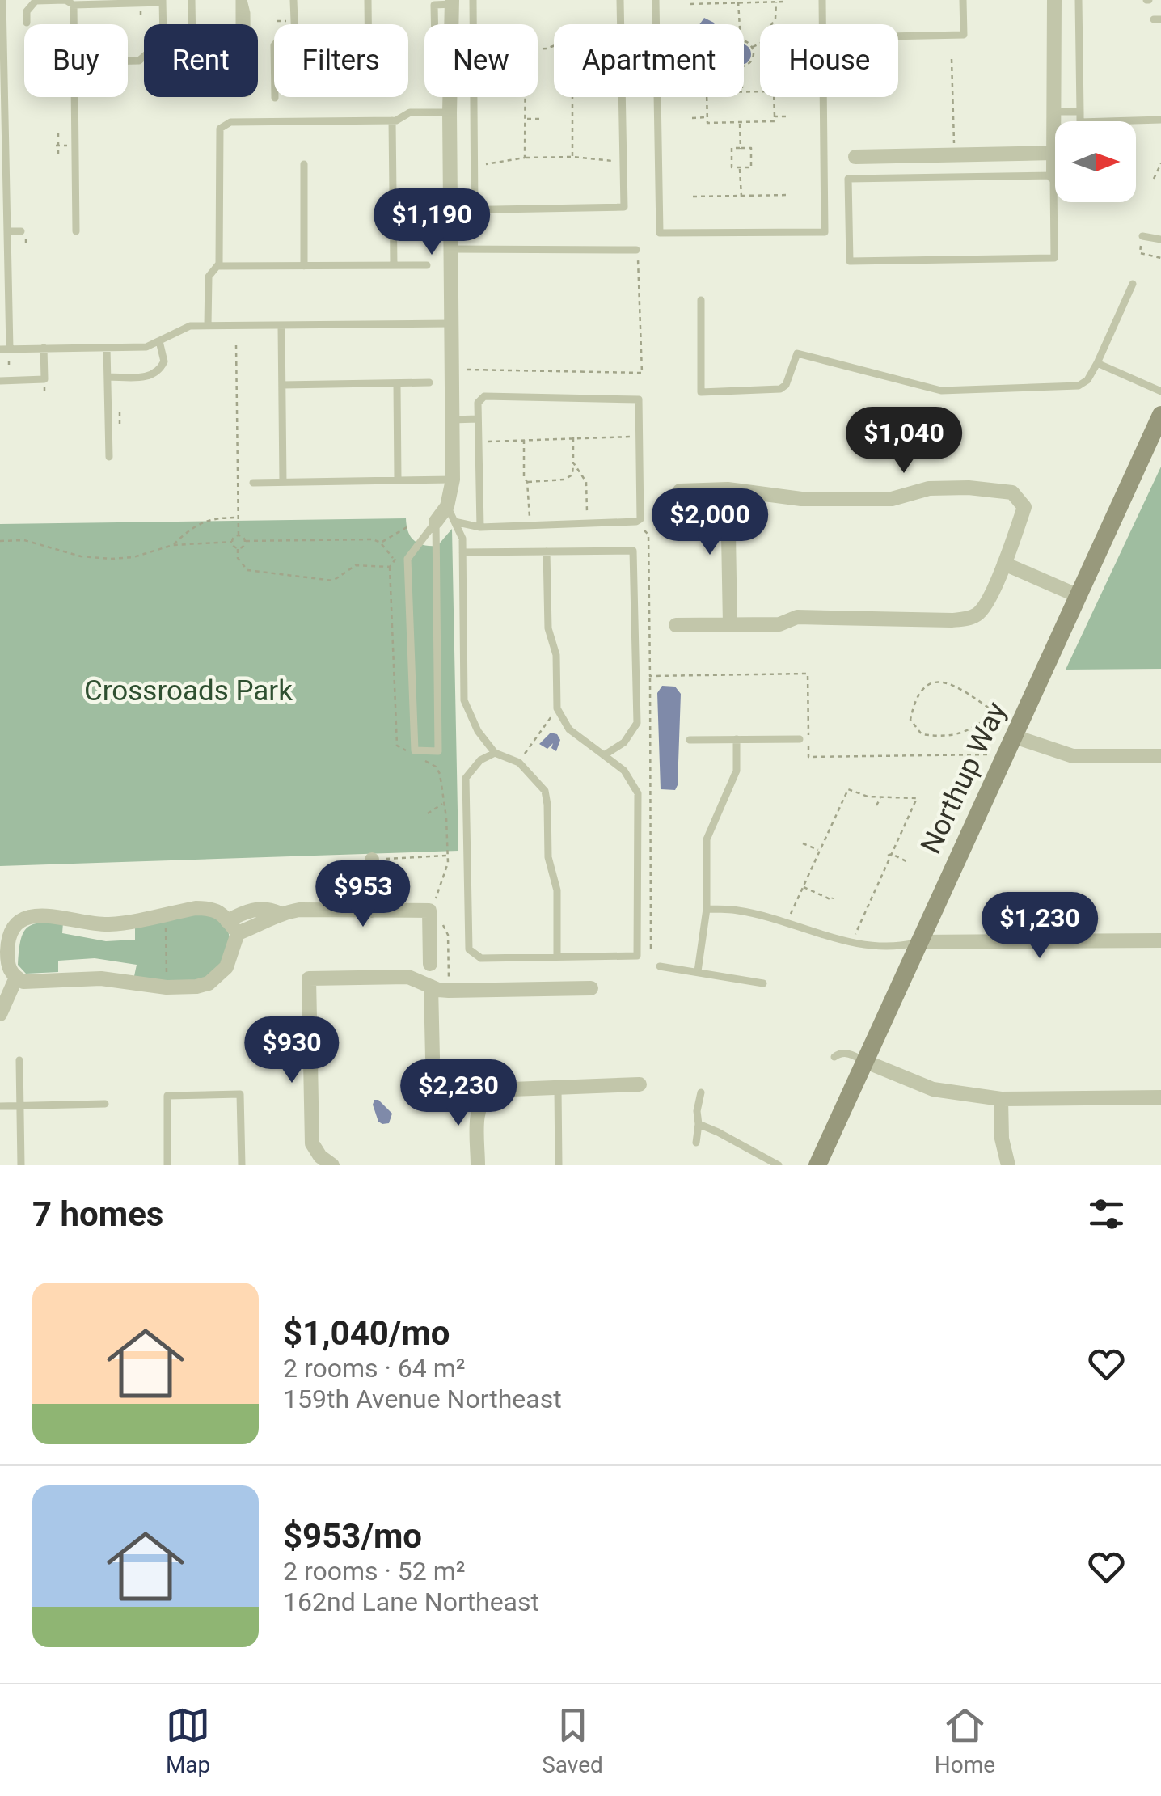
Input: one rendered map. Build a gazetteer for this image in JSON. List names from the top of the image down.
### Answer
{
  "streets": {
    "street": ["Northup Way"]
  },
  "parks": ["Crossroads Park"],
  "north": "right",
  "page": {
    "chip": [
      "Buy",
      "Rent",
      "Filters",
      "New",
      "Apartment",
      "House"
    ],
    "price": [
      "$1,190",
      "$1,040",
      "$2,000",
      "$953",
      "$1,230",
      "$930",
      "$2,230"
    ],
    "heading": "7 homes",
    "list": [
      {
        "name": "$1,040/mo",
        "note": "2 rooms · 64 m² · 159th Avenue Northeast"
      },
      {
        "name": "$953/mo",
        "note": "2 rooms · 52 m² · 162nd Lane Northeast"
      }
    ],
    "tabs": ["Map", "Saved", "Home"]
  }
}
